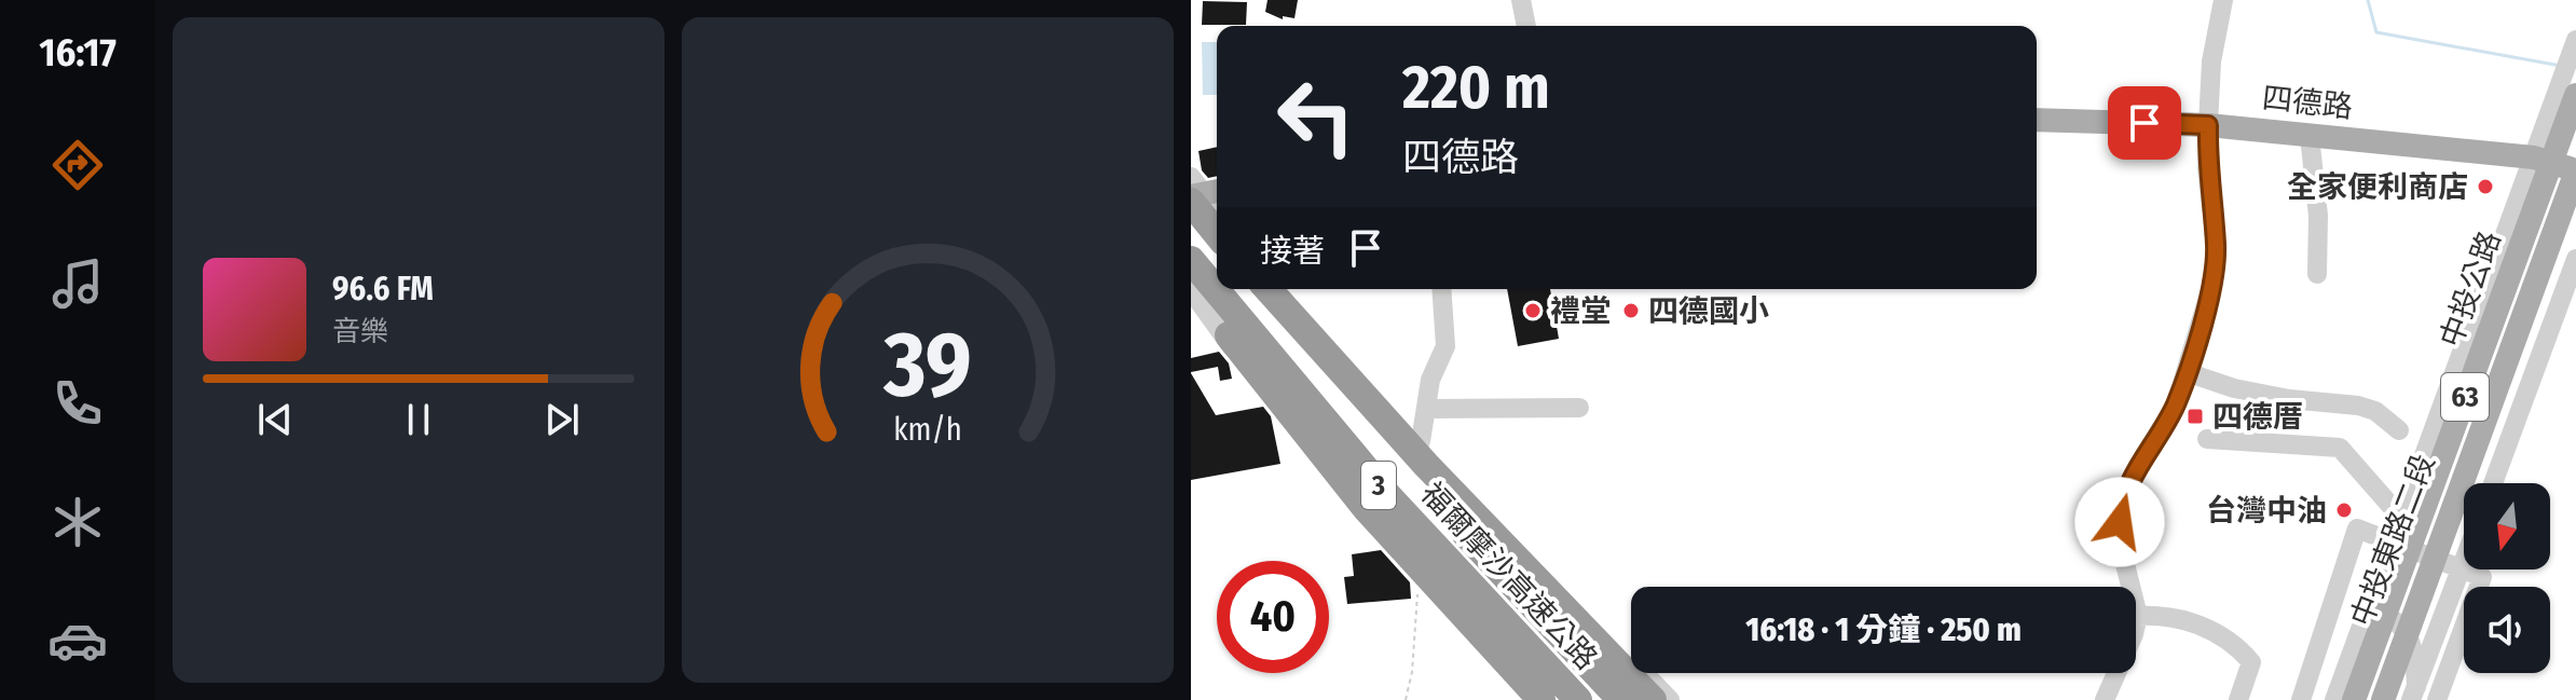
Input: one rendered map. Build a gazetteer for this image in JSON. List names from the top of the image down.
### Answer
{
  "streets": {
    "highway": ["3", "福爾摩沙高速公路"],
    "main road": ["四德路", "中投公路", "63"],
    "street": ["中投東路二段"]
  },
  "crossings": [
    ["四德路", "中投公路"],
    ["四德路", "中投東路二段"]
  ],
  "places": {
    "other": [
      "全家便利商店",
      "禮堂",
      "四德國小",
      "台灣中油"
    ],
    "transit": ["四德厝"]
  },
  "north": "bottom",
  "page": {
    "tabs": "16:17",
    "turn": ["220 m", "四德路"],
    "then": "接著",
    "song": ["96.6 FM", "音樂"],
    "limit": "40",
    "trip": "16:18 · 1 分鐘 · 250 m",
    "gauge": ["39", "km/h"]
  }
}
